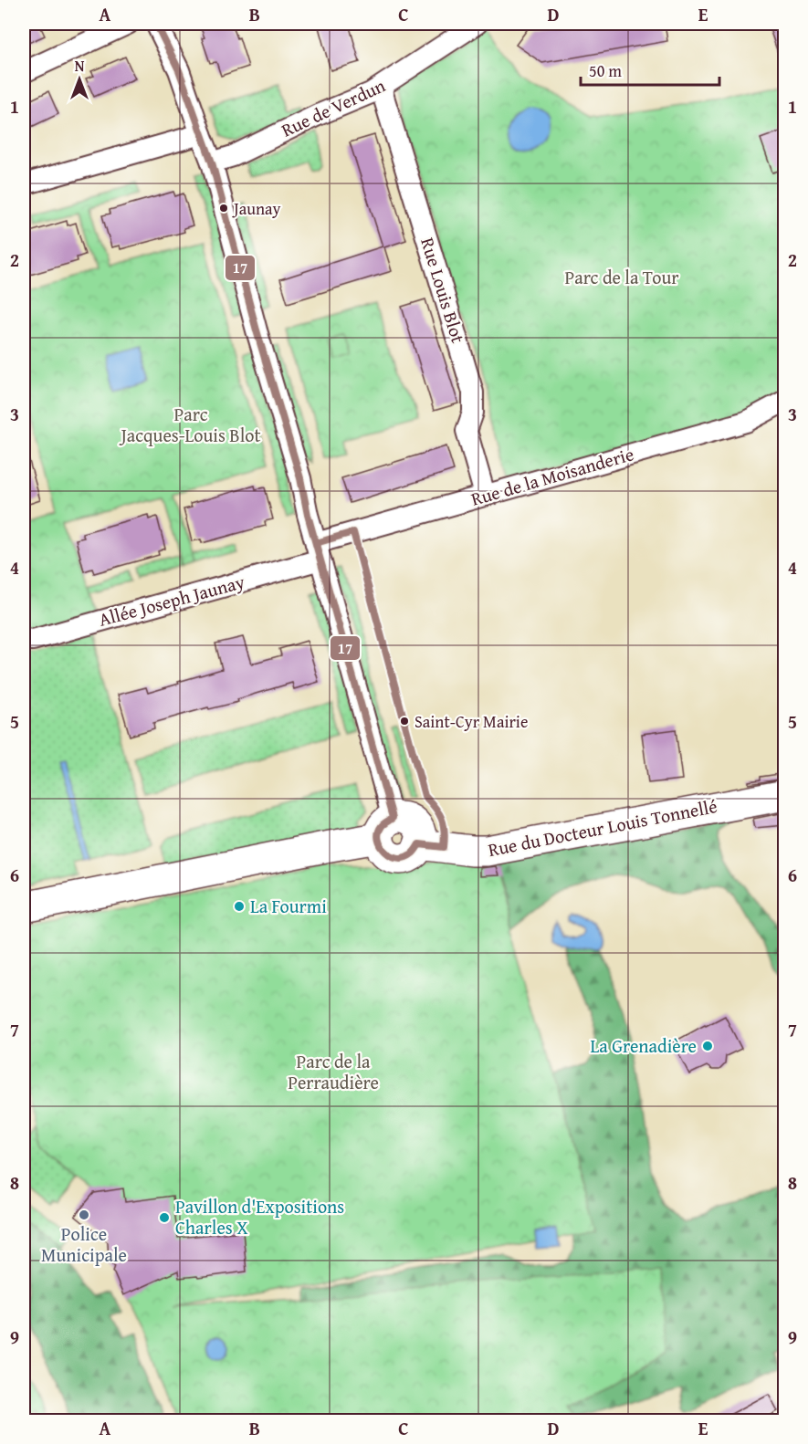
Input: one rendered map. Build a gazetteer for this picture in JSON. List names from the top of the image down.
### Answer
{
  "streets": {
    "street": [
      "Rue de Verdun",
      "Rue Louis Blot",
      "Rue de la Moisanderie",
      "Allée Joseph Jaunay",
      "Rue du Docteur Louis Tonnellé"
    ]
  },
  "crossings": [
    ["Rue de Verdun", "Rue Louis Blot"],
    ["Rue Louis Blot", "Rue de la Moisanderie"],
    ["Rue de la Moisanderie", "Allée Joseph Jaunay"]
  ],
  "parks": ["Parc de la Tour", "Parc Jacques-Louis Blot", "Parc de la Perraudière"],
  "places": [
    "Jaunay",
    "Saint-Cyr Mairie",
    "La Fourmi",
    "La Grenadière",
    "Police Municipale",
    "Pavillon d'Expositions Charles X"
  ],
  "lines": ["transit line 17"],
  "scale_bar": "50 m",
  "north": "top",
  "grid": {
    "columns": [
      "A",
      "B",
      "C",
      "D",
      "E"
    ],
    "rows": [
      "1",
      "2",
      "3",
      "4",
      "5",
      "6",
      "7",
      "8",
      "9"
    ]
  }
}
